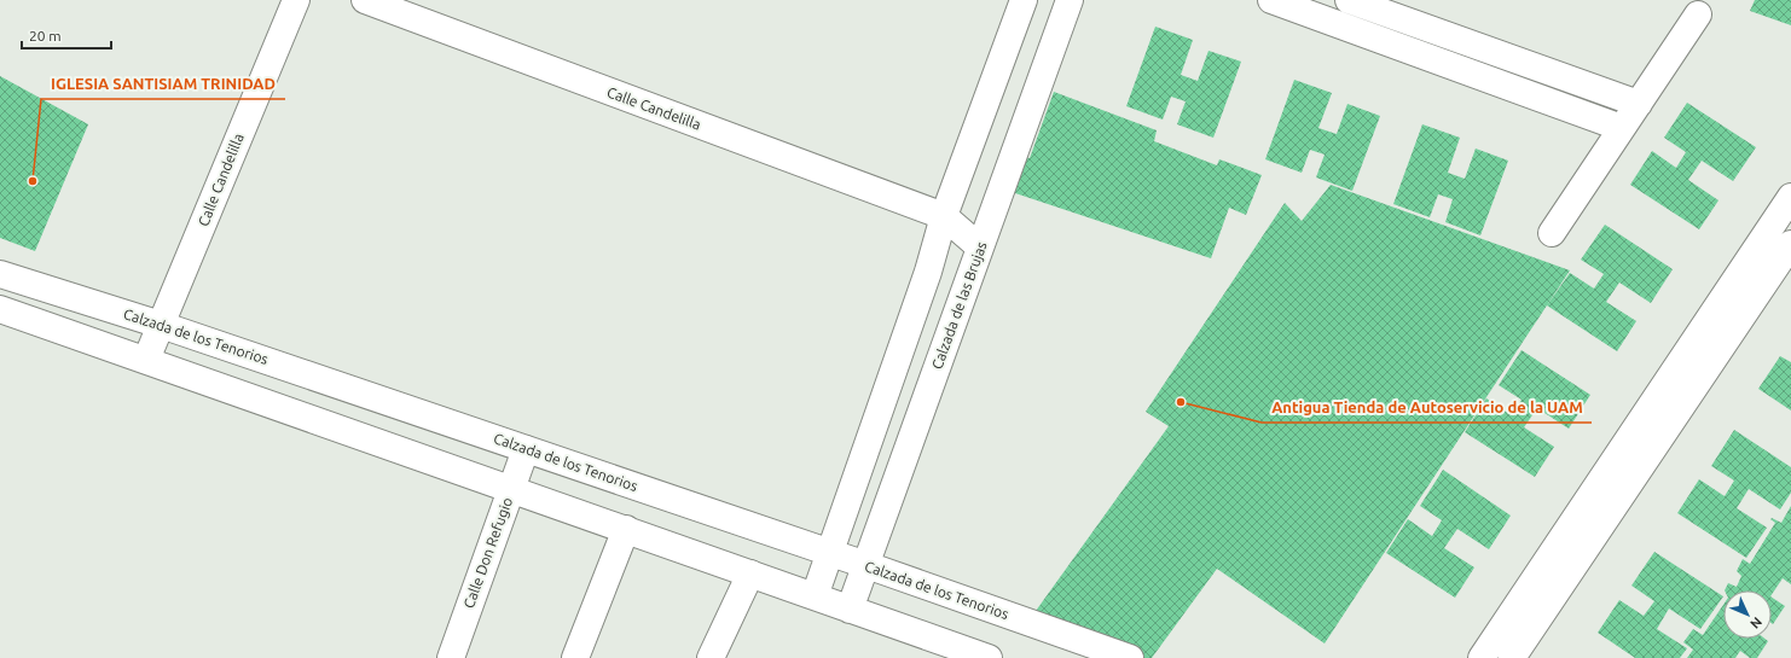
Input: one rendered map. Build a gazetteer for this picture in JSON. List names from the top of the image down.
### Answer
{
  "streets": {
    "street": [
      "Calle Candelilla",
      "Calzada de las Brujas",
      "Calzada de los Tenorios",
      "Calle Don Refugio"
    ]
  },
  "crossings": [
    ["Calle Candelilla", "Calzada de los Tenorios"],
    ["Calzada de las Brujas", "Calzada de los Tenorios"],
    ["Calzada de los Tenorios", "Calle Don Refugio"]
  ],
  "places": ["IGLESIA SANTISIAM TRINIDAD", "Antigua Tienda de Autoservicio de la UAM"],
  "scale_bar": "20 m",
  "north": "bottom right"
}
